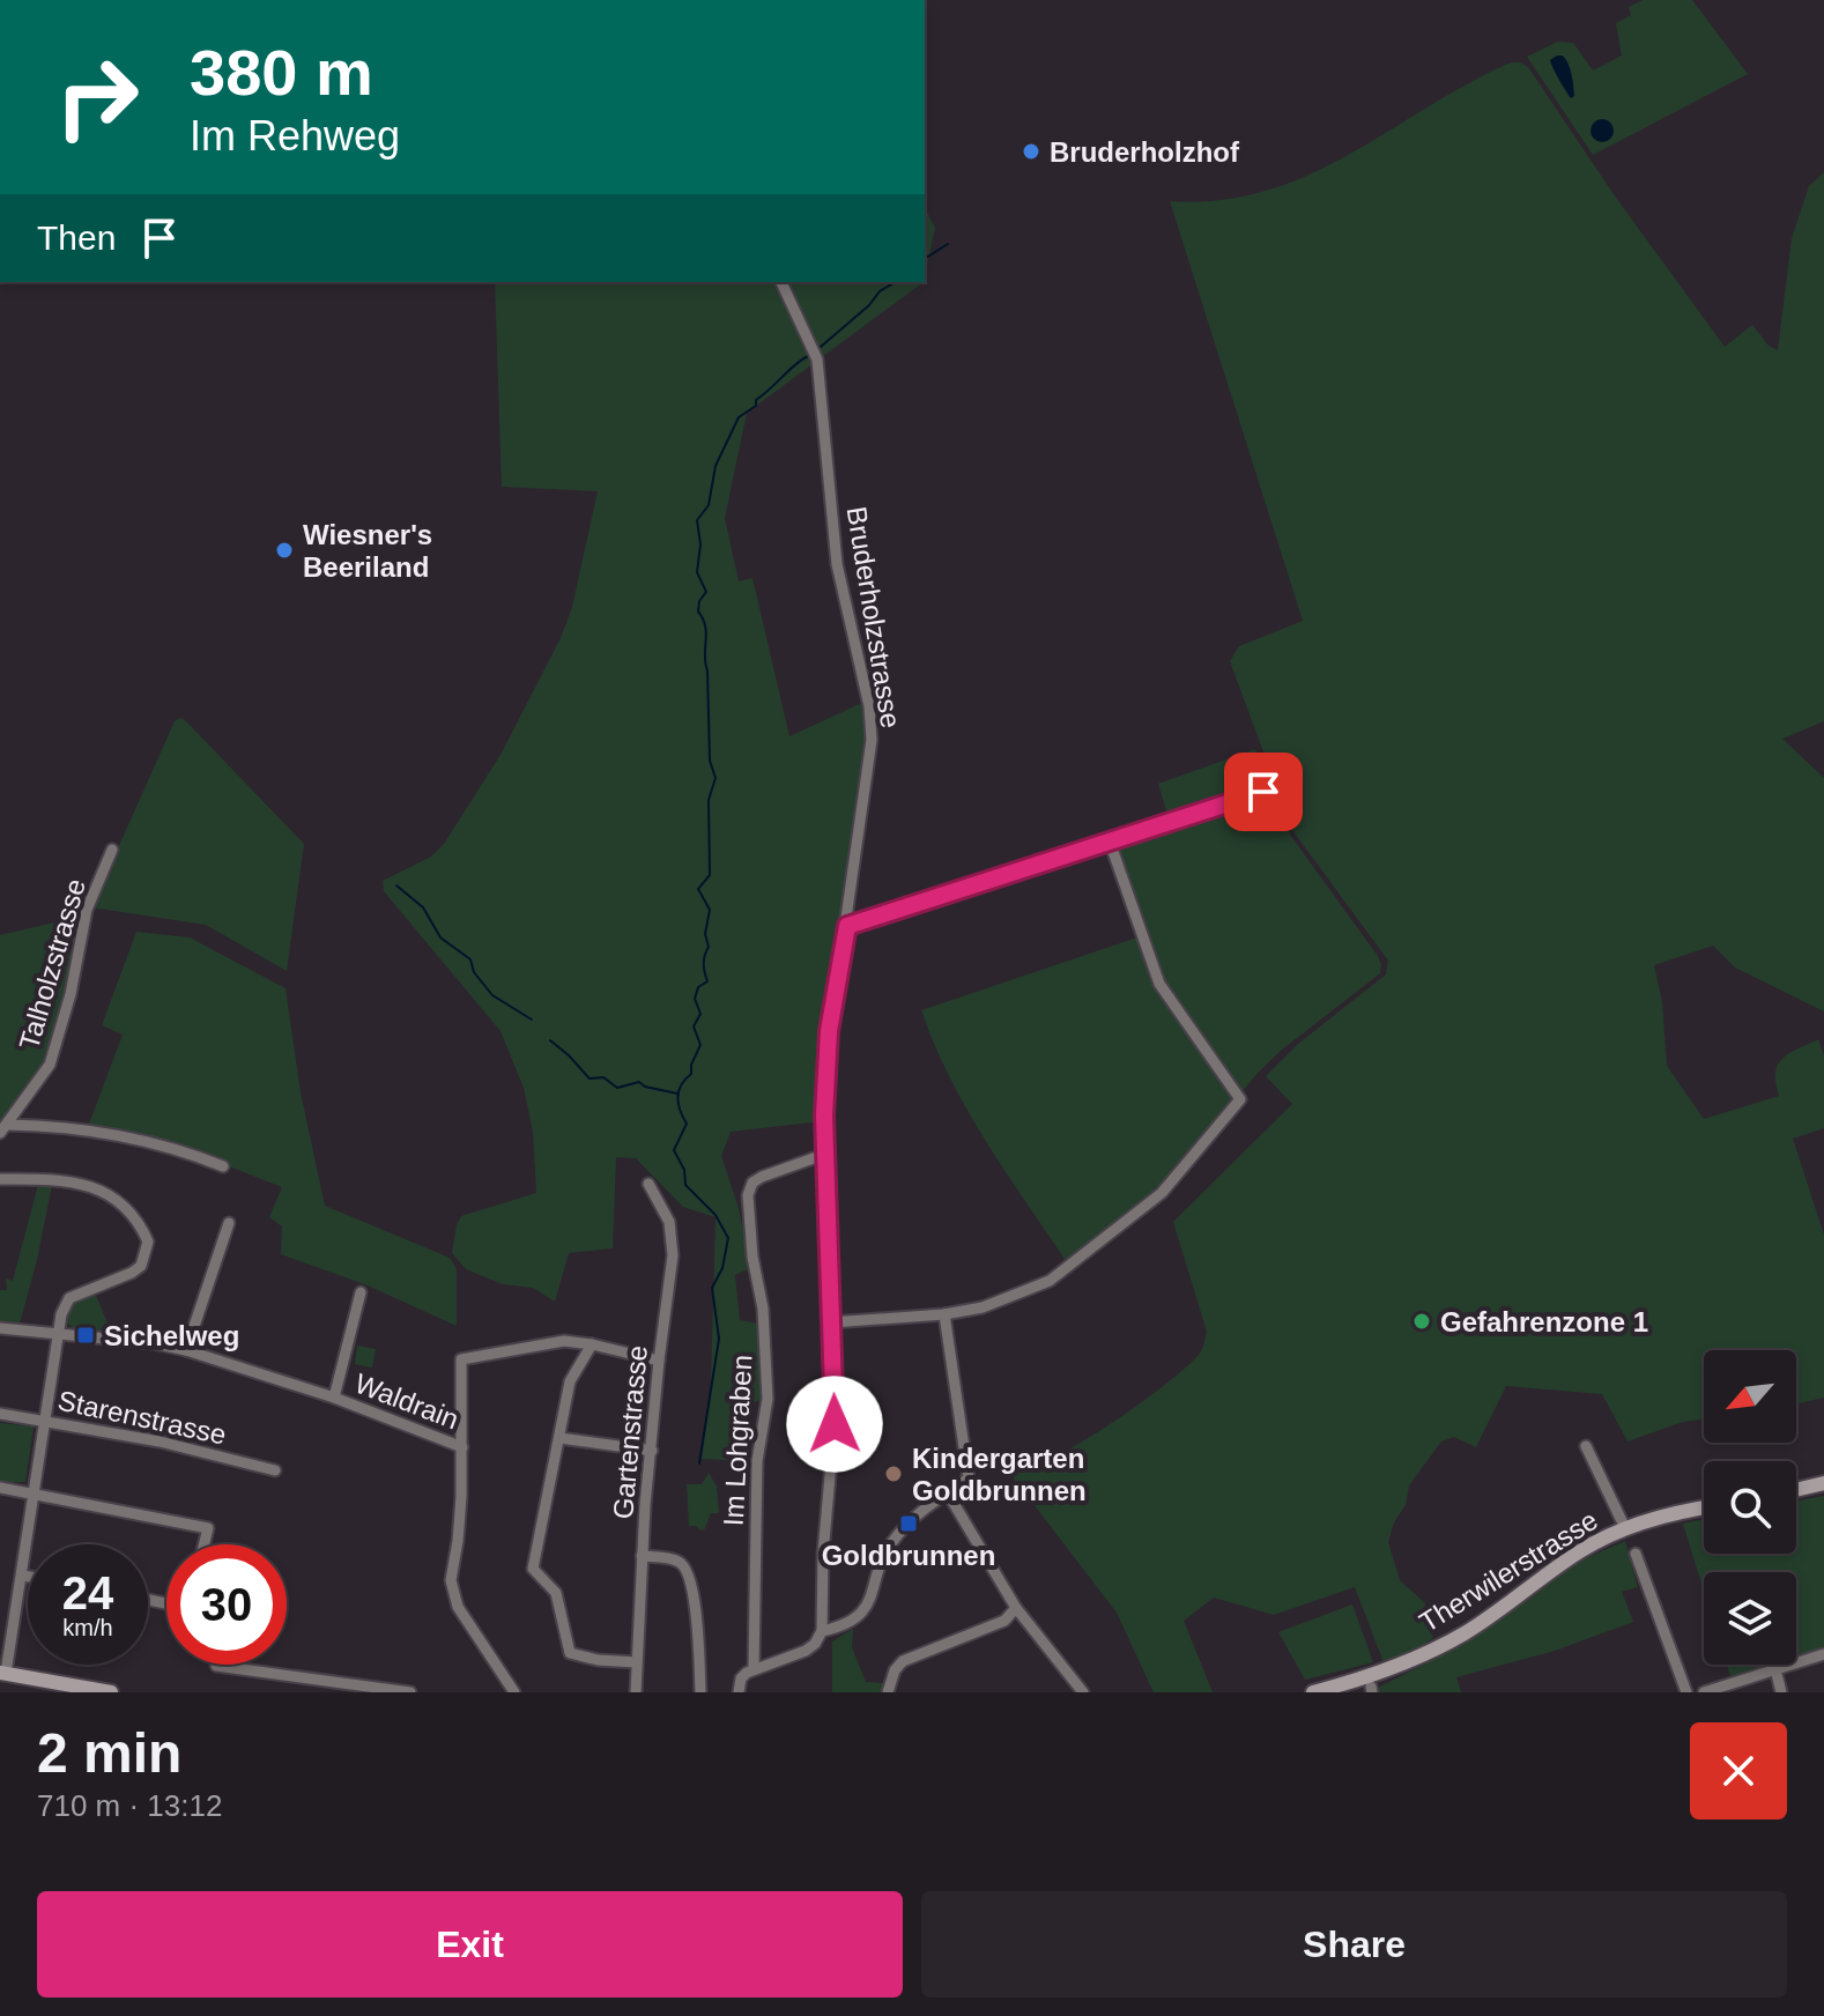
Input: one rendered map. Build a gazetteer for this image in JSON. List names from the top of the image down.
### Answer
{
  "streets": {
    "main road": ["Therwilerstrasse"],
    "street": [
      "Bruderholzstrasse",
      "Talholzstrasse",
      "Waldrain",
      "Starenstrasse",
      "Gartenstrasse",
      "Im Lohgraben"
    ]
  },
  "crossings": [
    ["Bruderholzstrasse", "Im Lohgraben"]
  ],
  "places": {
    "other": [
      "Bruderholzhof",
      "Wiesner's Beeriland",
      "Gefahrenzone 1",
      "Kindergarten Goldbrunnen"
    ],
    "transit": ["Sichelweg", "Goldbrunnen"]
  },
  "north": "bottom left",
  "page": {
    "turn": ["380 m", "Im Rehweg"],
    "then": "Then",
    "speed": "24 km/h",
    "limit": "30",
    "heading": ["2 min", "710 m · 13:12"],
    "buttons": ["Exit", "Share"]
  }
}
